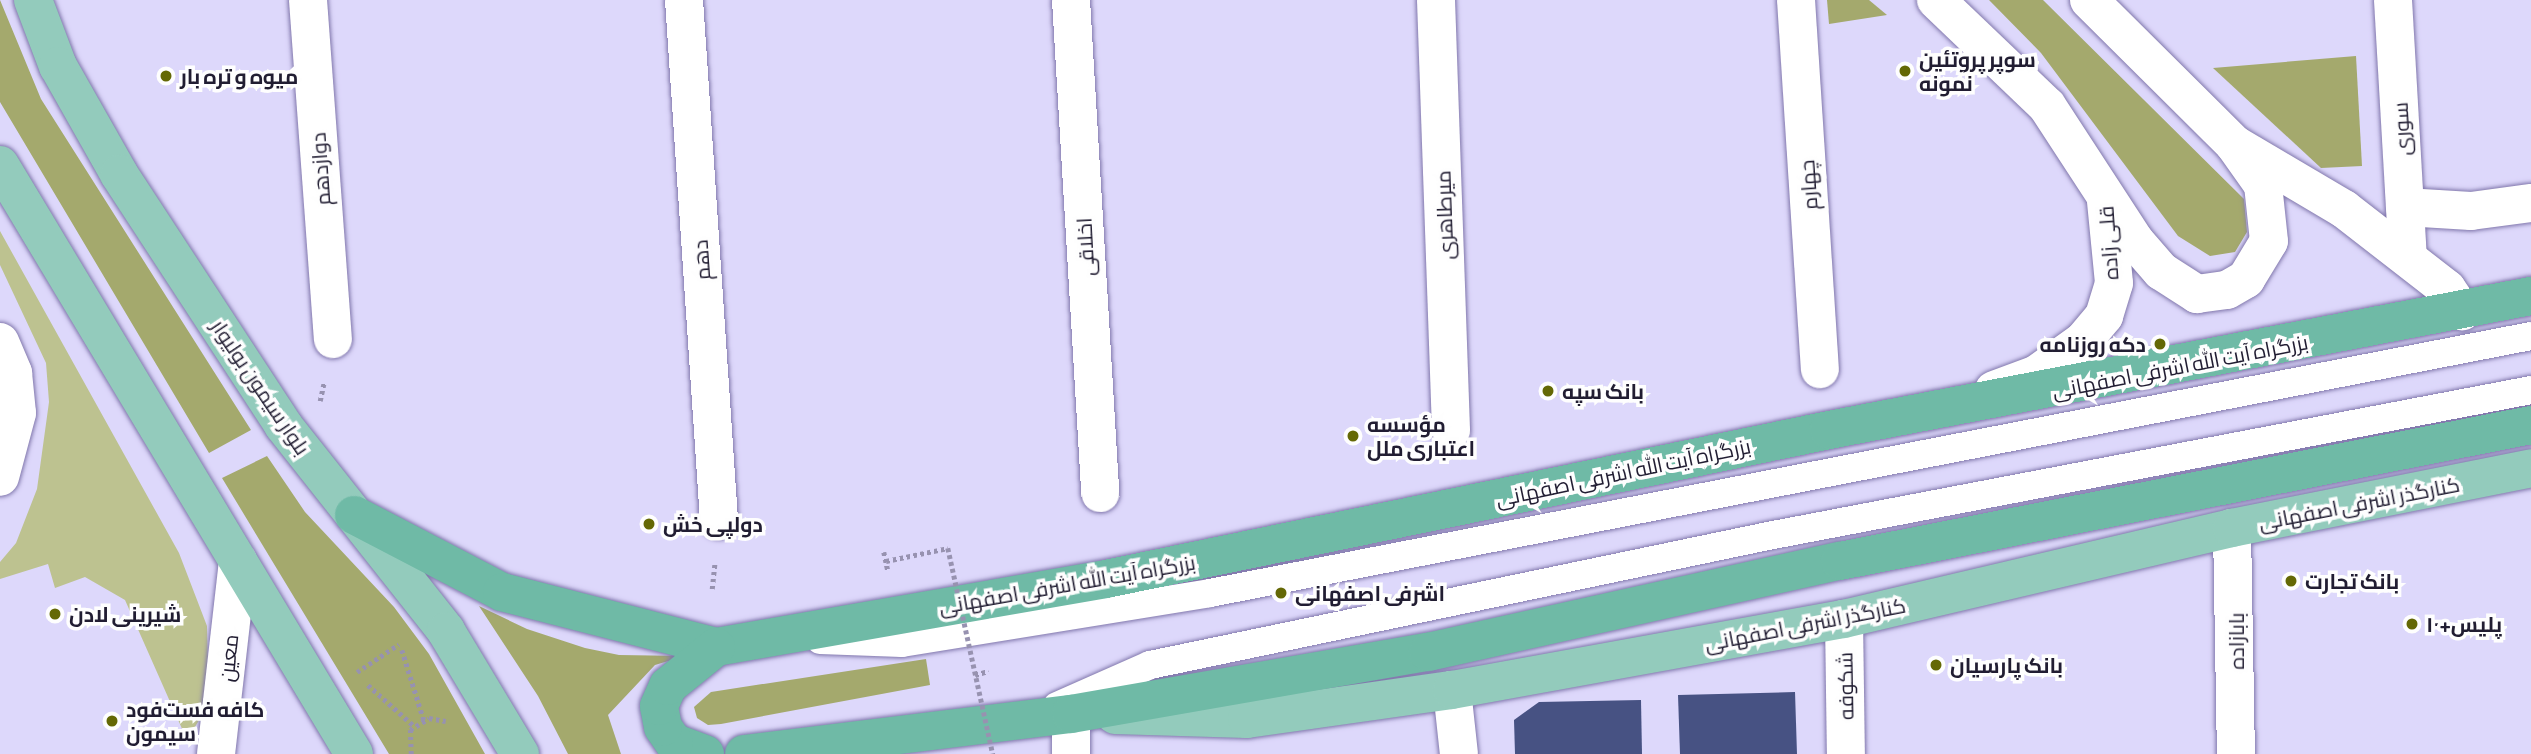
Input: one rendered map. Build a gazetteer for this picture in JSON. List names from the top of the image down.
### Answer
{
  "streets": {
    "highway": ["بزرگراه آیت الله اشرفی اصفهانی"],
    "main road": ["بلوار سیمون بولیوار", "کنارگذر اشرفی اصفهانی"],
    "street": [
      "سوری",
      "دوازدهم",
      "چهارم",
      "میرطاهری",
      "قلی زاده",
      "اخلاقی",
      "دهم",
      "بابازاده",
      "معین",
      "شکوفه"
    ]
  },
  "crossings": [
    ["قلی زاده", "بزرگراه آیت الله اشرفی اصفهانی"],
    ["کنارگذر اشرفی اصفهانی", "بابازاده"],
    ["کنارگذر اشرفی اصفهانی", "شکوفه"]
  ],
  "places": [
    "سوپر پروتئین نمونه",
    "میوه و تره بار",
    "دکه روزنامه",
    "بانک سپه",
    "مؤسسه اعتباری ملل",
    "دولپی خش",
    "بانک تجارت",
    "اشرفی اصفهانی",
    "شیرینی لادن",
    "پلیس+۱۰",
    "بانک پارسیان",
    "کافه فست‌فود سیمون"
  ]
}
